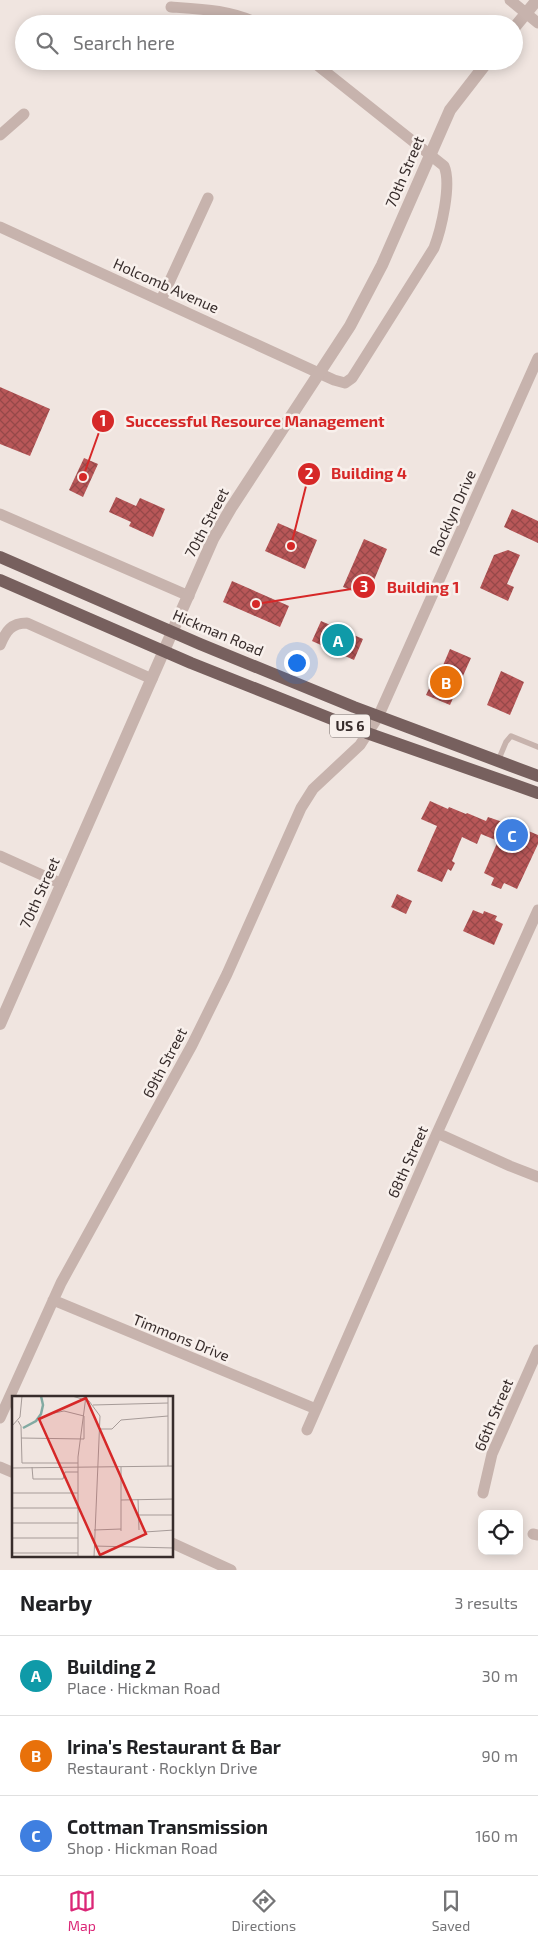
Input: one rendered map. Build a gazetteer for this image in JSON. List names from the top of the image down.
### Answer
{
  "streets": {
    "main road": ["Hickman Road", "US 6"],
    "street": [
      "70th Street",
      "Holcomb Avenue",
      "Rocklyn Drive",
      "69th Street",
      "68th Street",
      "Timmons Drive",
      "66th Street"
    ]
  },
  "crossings": [
    ["70th Street", "Holcomb Avenue"],
    ["70th Street", "Hickman Road"],
    ["70th Street", "US 6"],
    ["Rocklyn Drive", "Hickman Road"],
    ["Rocklyn Drive", "US 6"],
    ["Rocklyn Drive", "69th Street"],
    ["US 6", "69th Street"],
    ["69th Street", "Timmons Drive"],
    ["68th Street", "Timmons Drive"]
  ],
  "places": ["Successful Resource Management", "Building 4", "Building 1"],
  "page": {
    "search": "Search here",
    "pins": ["A", "B", "C"],
    "heading": ["Nearby", "3 results"],
    "list": [
      {
        "mark": "A",
        "name": "Building 2",
        "note": "Place · Hickman Road",
        "value": "30 m"
      },
      {
        "mark": "B",
        "name": "Irina's Restaurant & Bar",
        "note": "Restaurant · Rocklyn Drive",
        "value": "90 m"
      },
      {
        "mark": "C",
        "name": "Cottman Transmission",
        "note": "Shop · Hickman Road",
        "value": "160 m"
      }
    ],
    "nav": ["Map", "Directions", "Saved"]
  }
}
